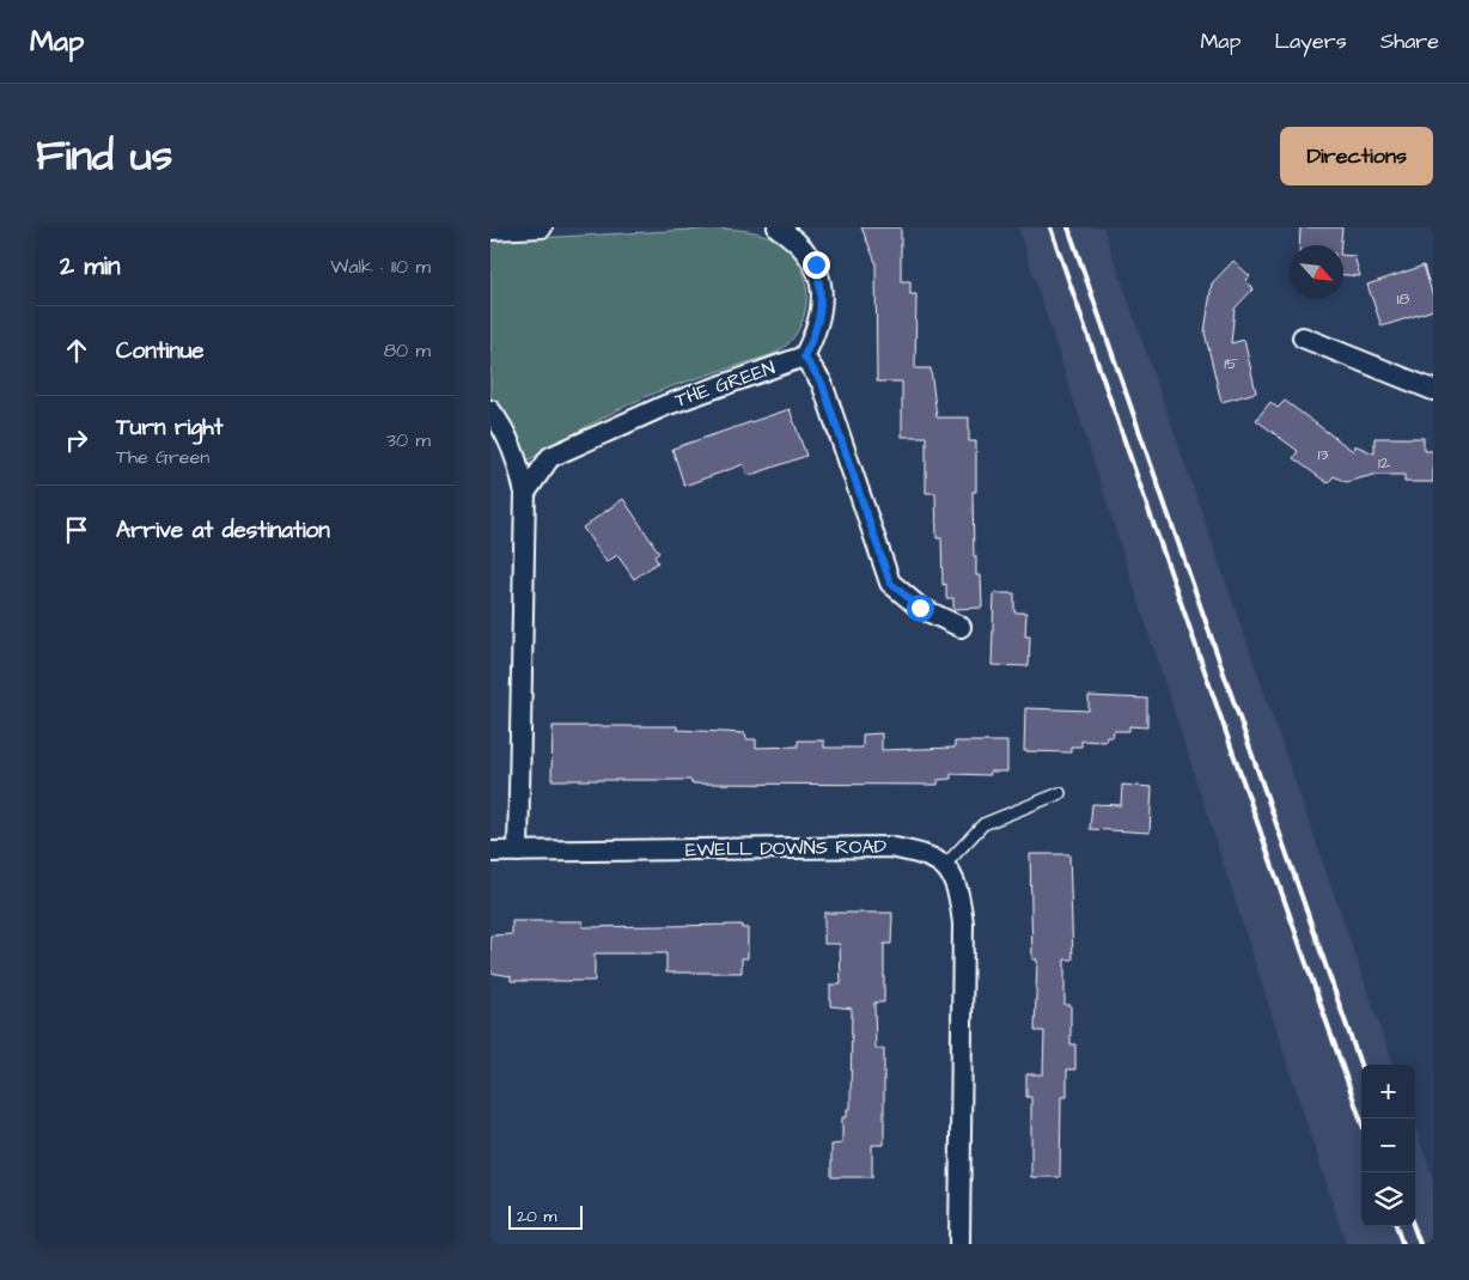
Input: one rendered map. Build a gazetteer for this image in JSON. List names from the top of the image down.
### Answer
{
  "streets": {
    "street": ["THE GREEN", "EWELL DOWNS ROAD"]
  },
  "house_numbers": [
    "18",
    "15",
    "13",
    "12"
  ],
  "scale_bar": "20 m",
  "north": "bottom right",
  "page": {
    "header": "Map",
    "nav": ["Map", "Layers", "Share"],
    "title": "Find us",
    "buttons": "Directions",
    "heading": ["2 min", "Walk · 110 m"],
    "list": [
      ["Continue", "80 m"],
      ["Turn right", "The Green", "30 m"],
      "Arrive at destination"
    ],
    "map_buttons": ["+", "−"],
    "scale": "20 m"
  }
}
